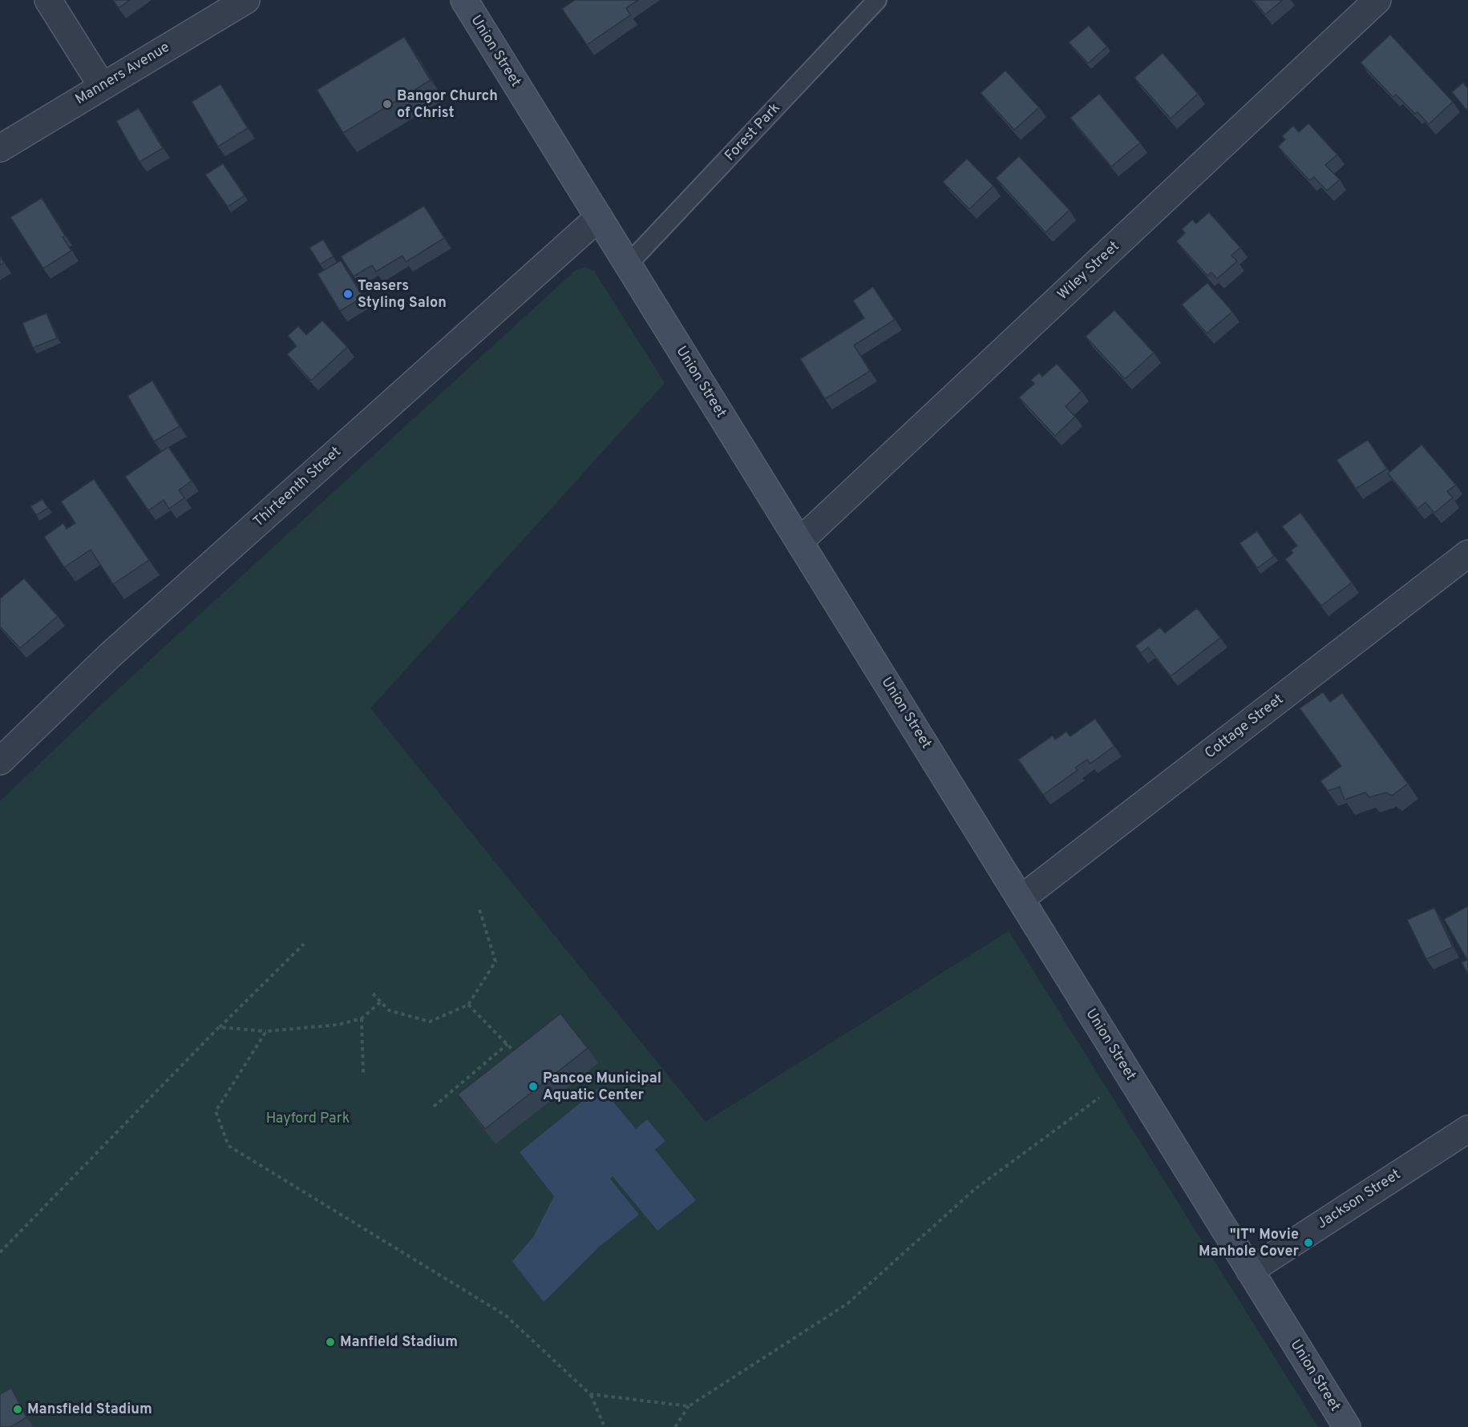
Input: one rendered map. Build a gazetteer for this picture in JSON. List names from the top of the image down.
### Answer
{
  "streets": {
    "main road": ["Union Street"],
    "street": [
      "Manners Avenue",
      "Wiley Street",
      "Thirteenth Street",
      "Cottage Street",
      "Jackson Street"
    ],
    "lane": ["Forest Park"]
  },
  "crossings": [
    ["Union Street", "Forest Park"],
    ["Union Street", "Wiley Street"],
    ["Union Street", "Thirteenth Street"],
    ["Union Street", "Cottage Street"],
    ["Union Street", "Jackson Street"]
  ],
  "parks": ["Hayford Park"],
  "places": [
    "Bangor Church of Christ",
    "Teasers Styling Salon",
    "Pancoe Municipal Aquatic Center",
    "\"IT\" Movie Manhole Cover",
    "Manfield Stadium",
    "Mansfield Stadium"
  ]
}
